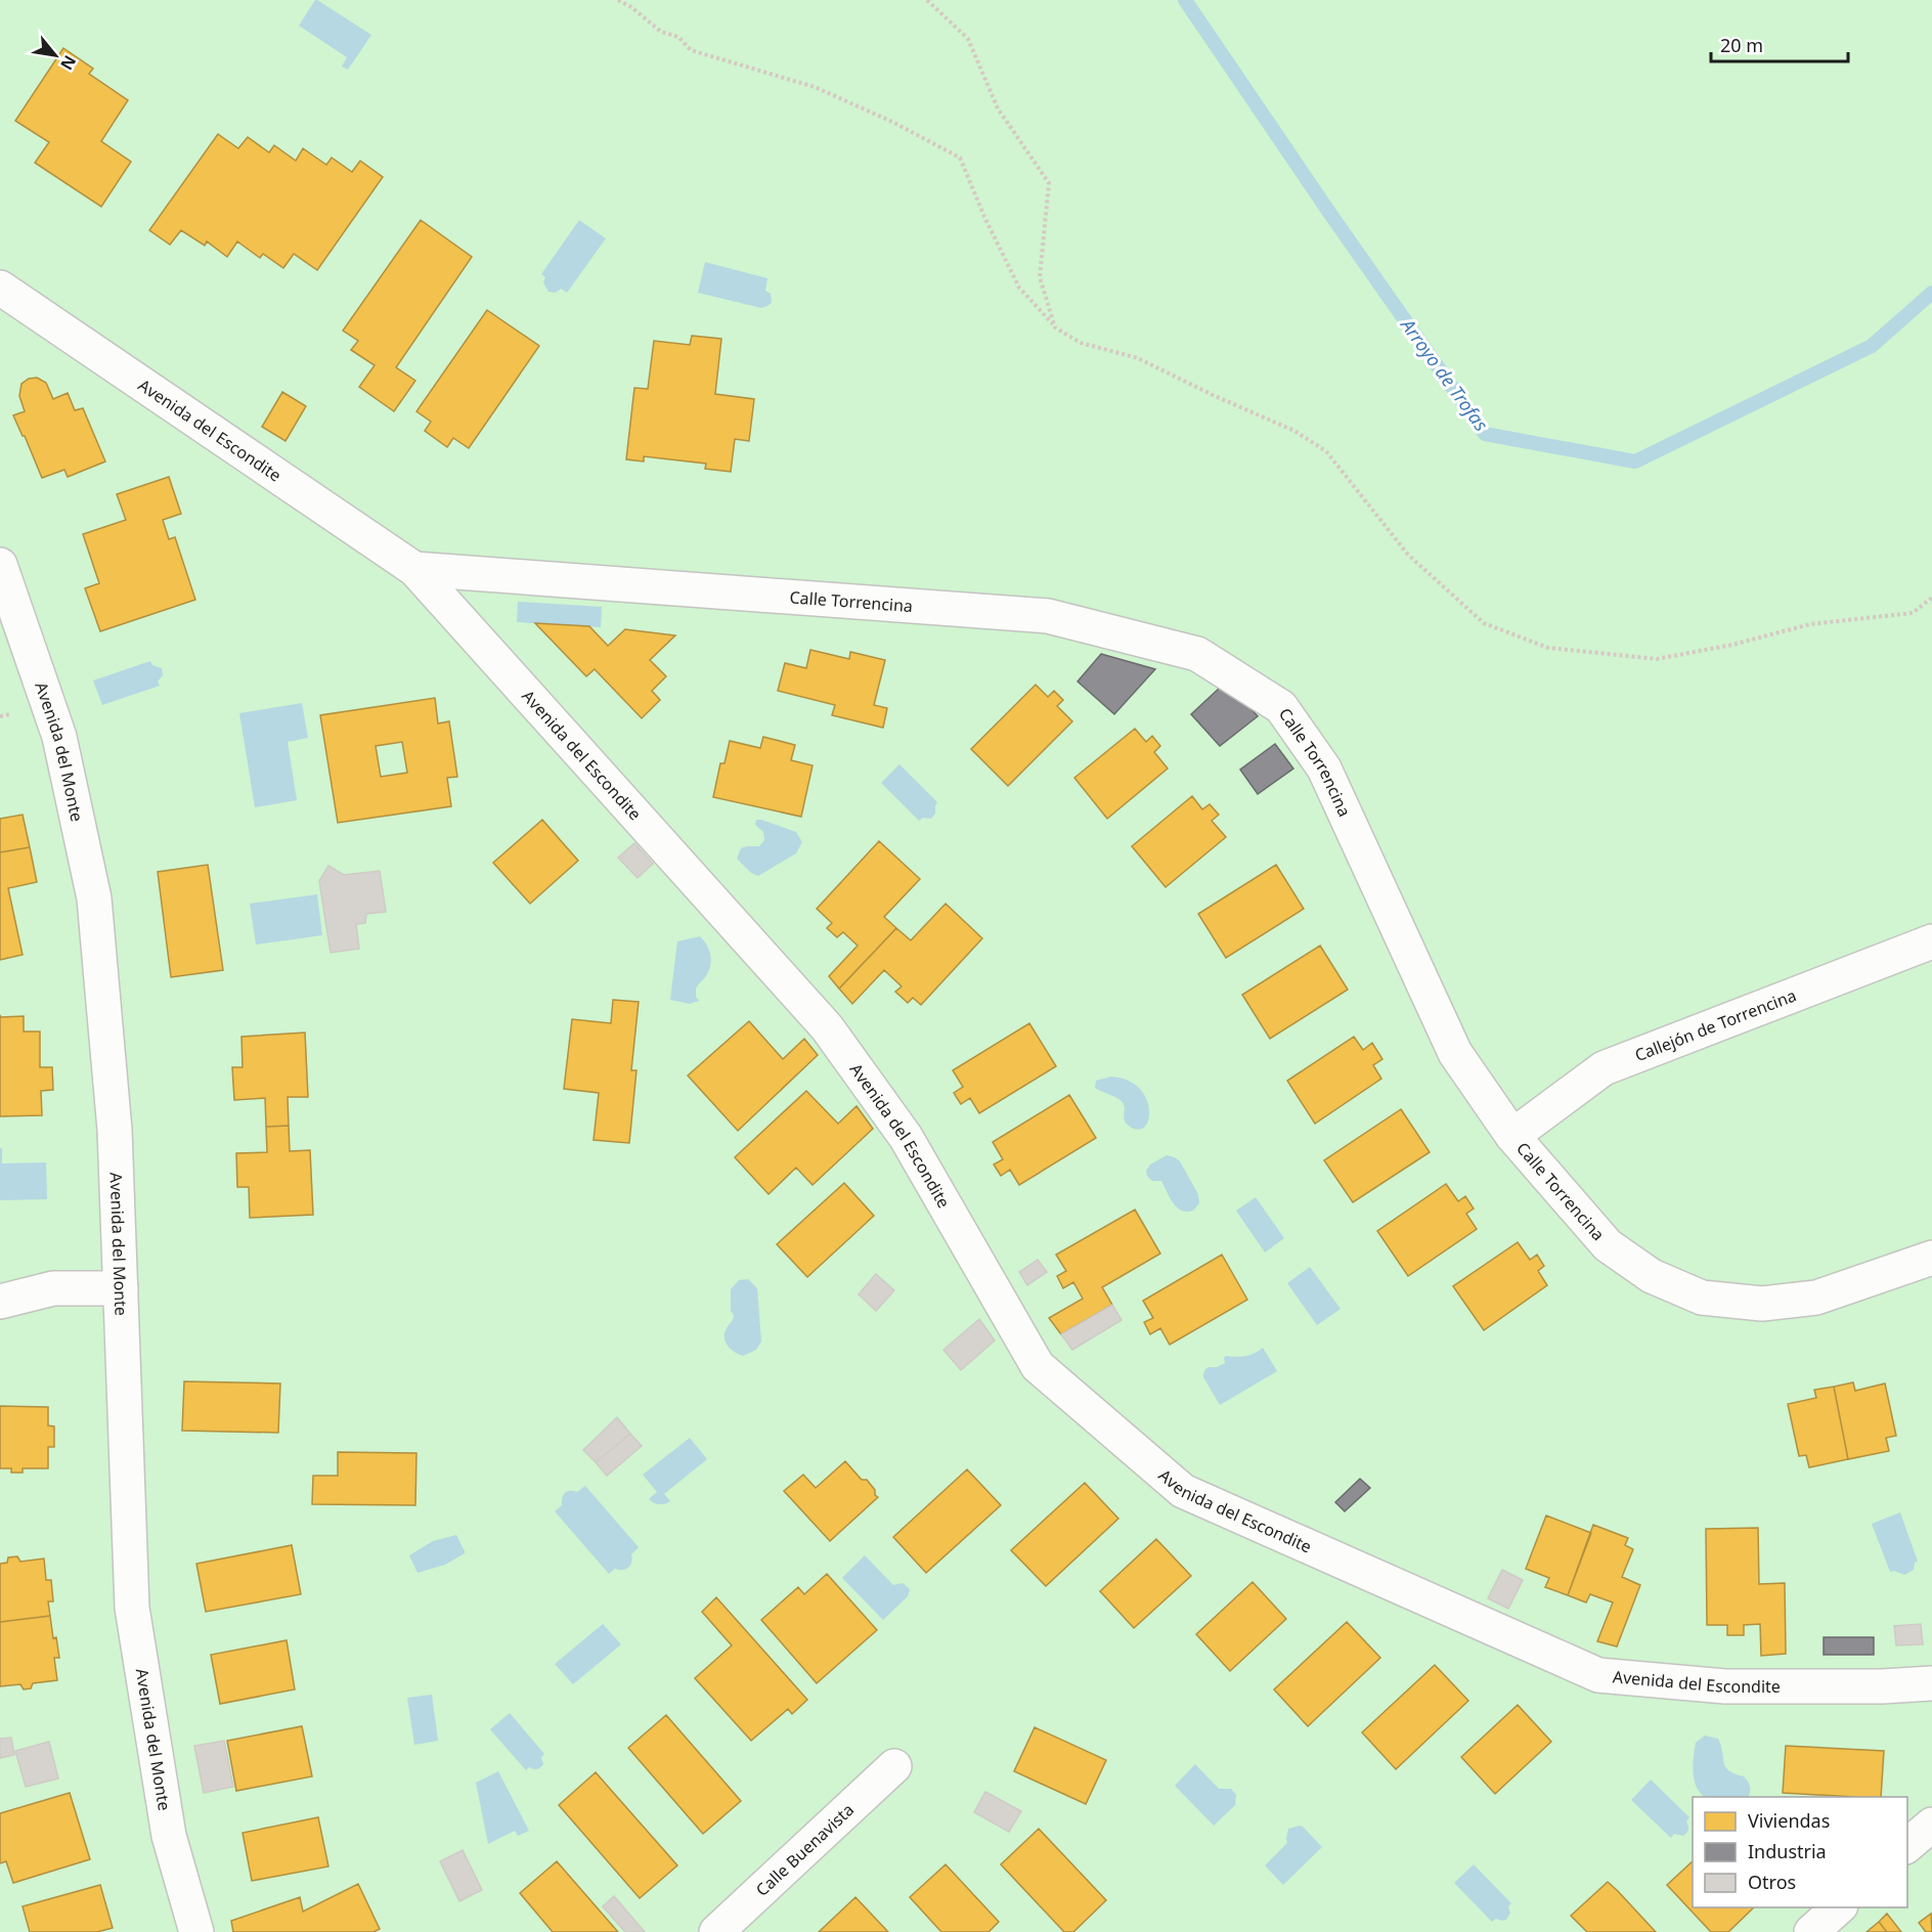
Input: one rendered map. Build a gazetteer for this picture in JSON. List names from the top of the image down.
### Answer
{
  "streets": {
    "street": [
      "Avenida del Escondite",
      "Calle Torrencina",
      "Avenida del Monte",
      "Callejón de Torrencina",
      "Calle Buenavista"
    ]
  },
  "crossings": [
    ["Avenida del Escondite", "Calle Torrencina"],
    ["Calle Torrencina", "Callejón de Torrencina"]
  ],
  "water": ["Arroyo de Trofas"],
  "legend": ["Viviendas", "Industria", "Otros"],
  "scale_bar": "20 m",
  "north": "bottom right"
}
